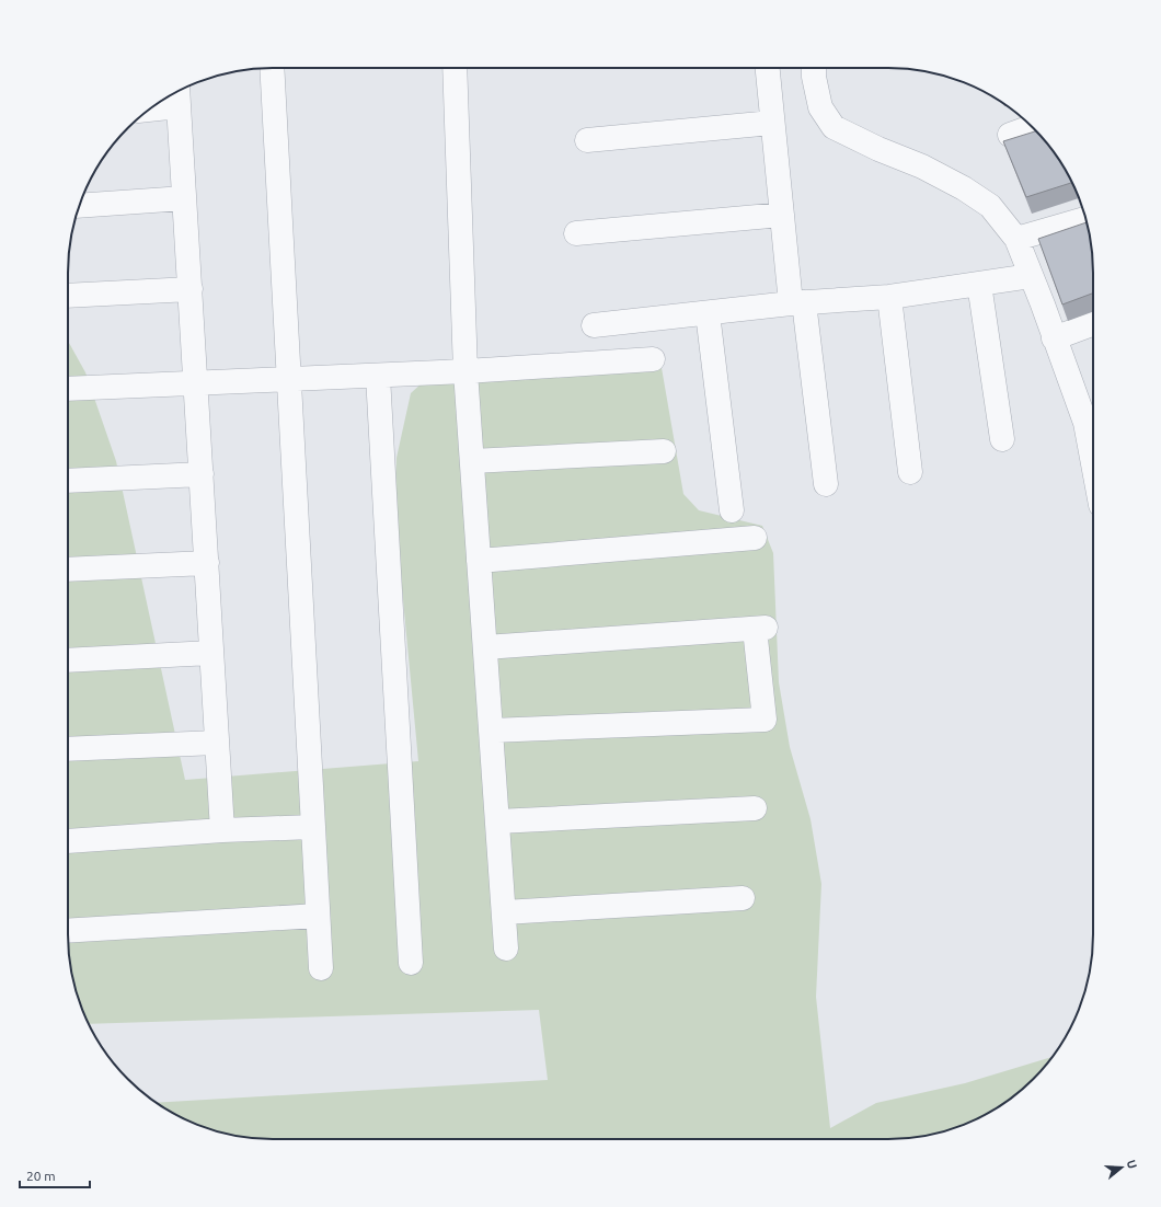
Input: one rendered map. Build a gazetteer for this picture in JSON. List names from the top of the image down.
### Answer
{
  "scale_bar": "20 m",
  "north": "right"
}
